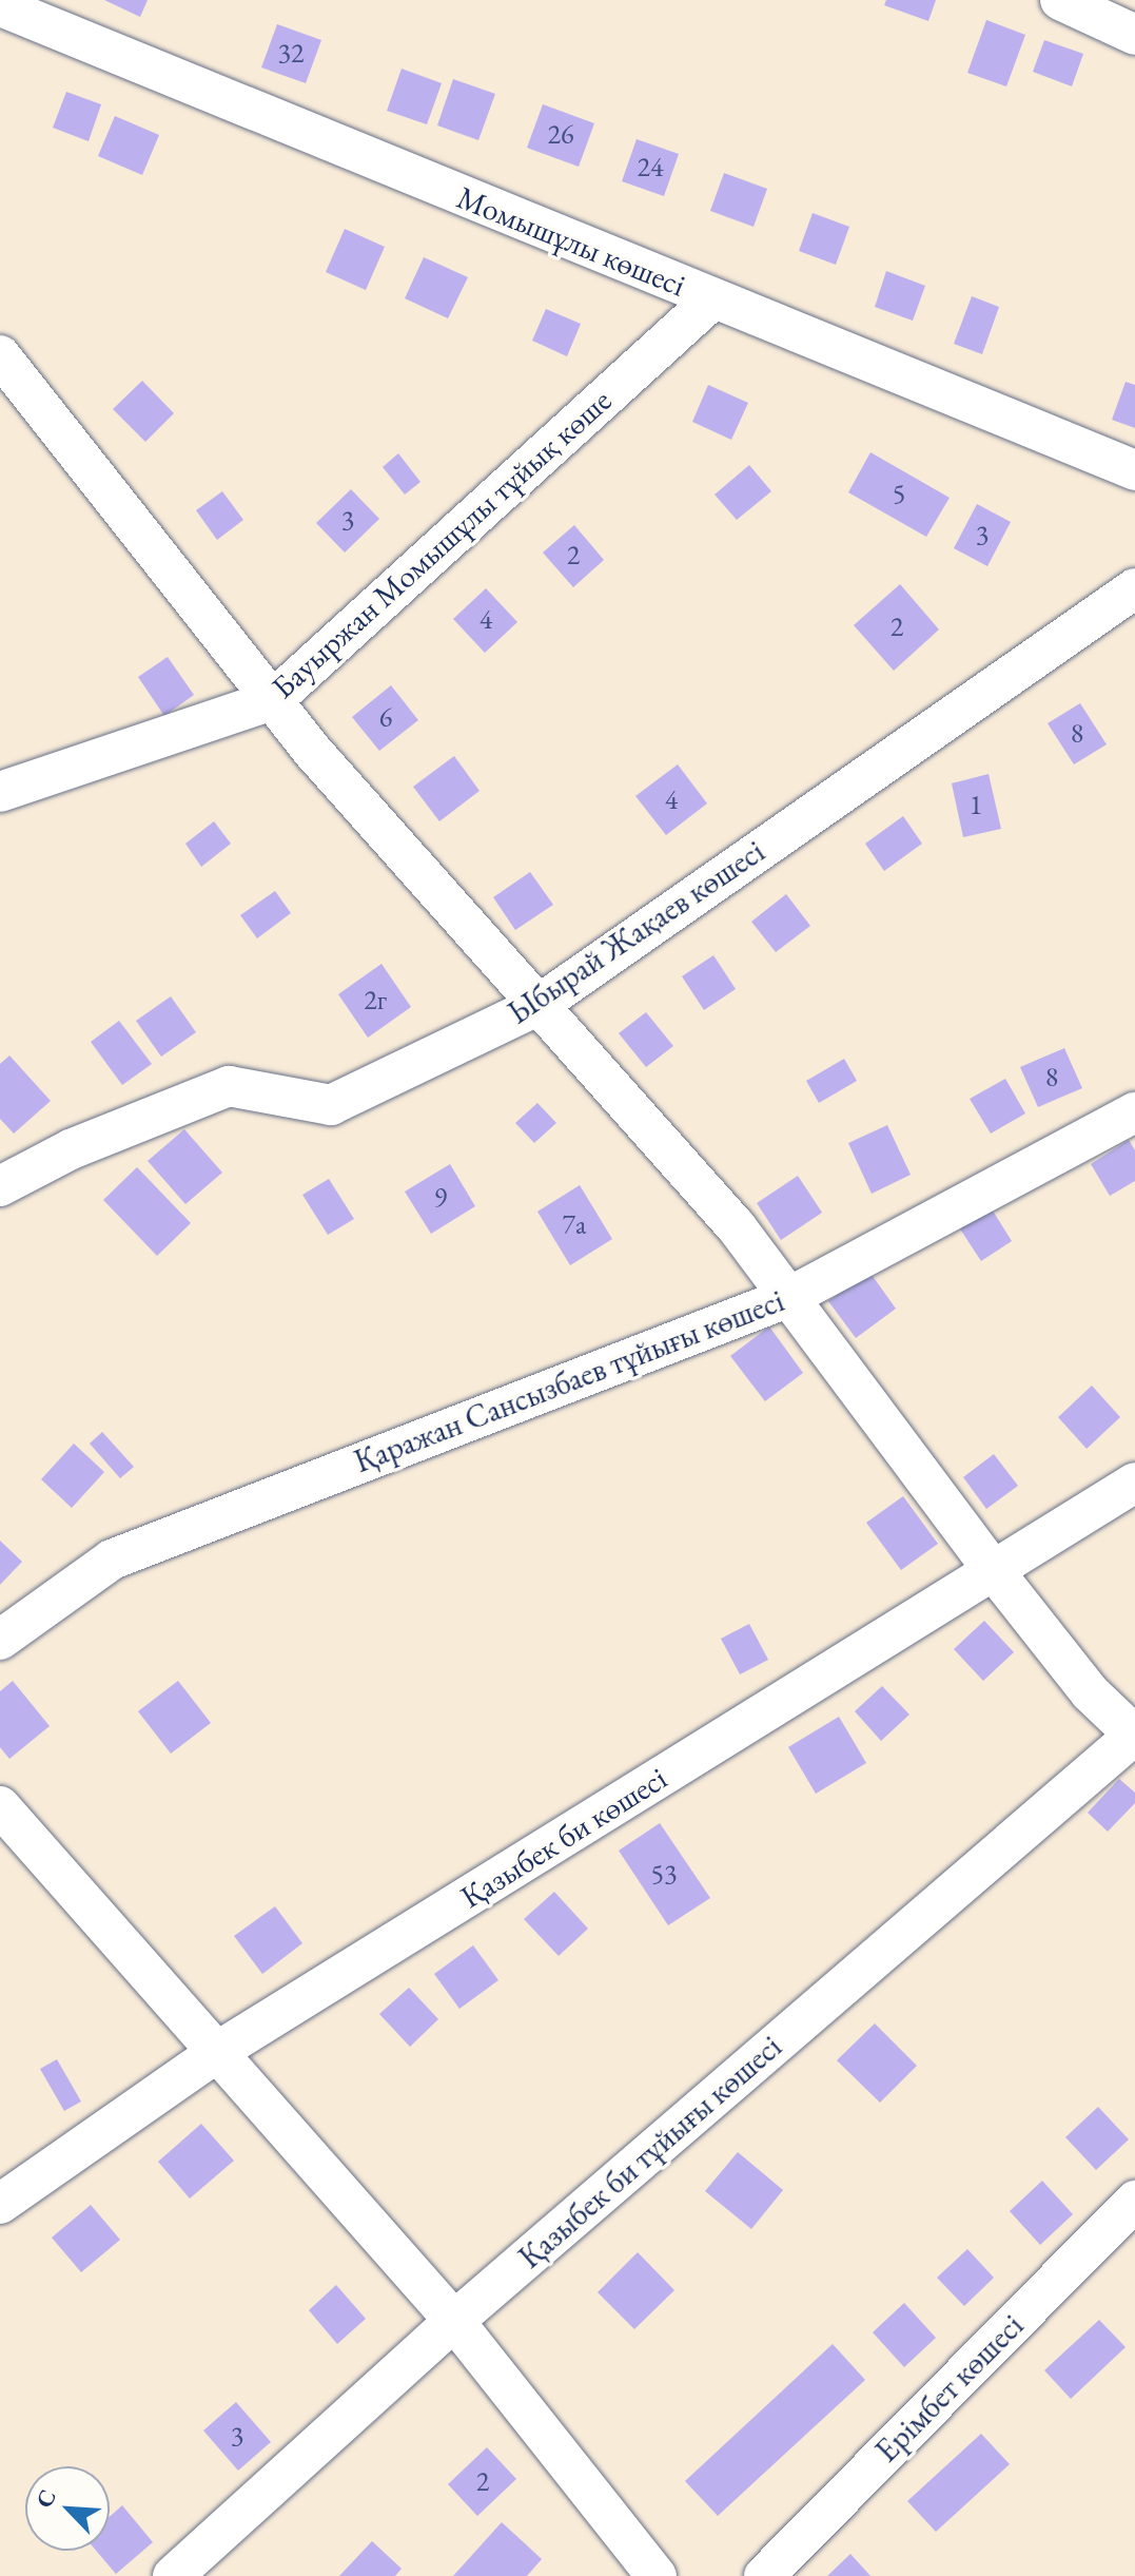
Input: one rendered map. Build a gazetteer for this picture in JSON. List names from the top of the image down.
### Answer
{
  "streets": {
    "street": [
      "Момышұлы көшесі",
      "Бауыржан Момышұлы тұйық көше",
      "Ыбырай Жақаев көшесі",
      "Қаражан Сансызбаев тұйығы көшесі",
      "Қазыбек би көшесі",
      "Қазыбек би тұйығы көшесі",
      "Ерімбет көшесі"
    ]
  },
  "crossings": [
    ["Момышұлы көшесі", "Бауыржан Момышұлы тұйық көше"]
  ],
  "house_numbers": [
    "32",
    "26",
    "24",
    "5",
    "3",
    "3",
    "2",
    "4",
    "2",
    "6",
    "8",
    "4",
    "1",
    "2г",
    "8",
    "9",
    "7а",
    "53",
    "3",
    "2"
  ],
  "north": "top left"
}
